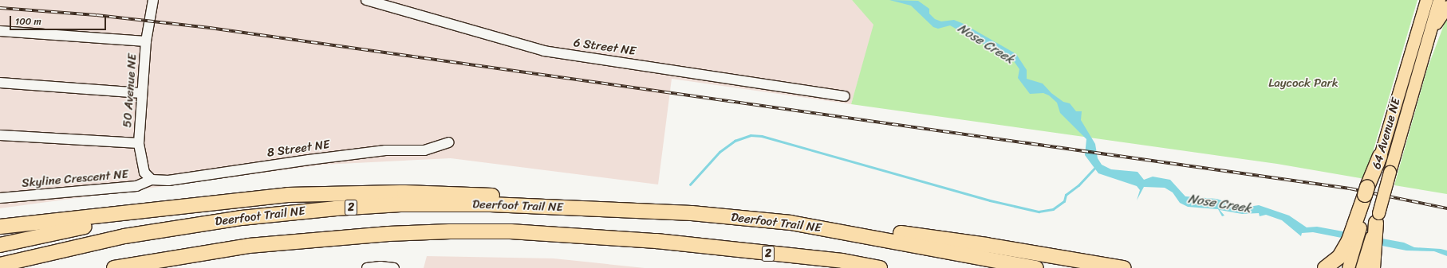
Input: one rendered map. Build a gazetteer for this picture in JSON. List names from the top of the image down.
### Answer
{
  "streets": {
    "highway": ["Deerfoot Trail NE", "2"],
    "main road": ["64 Avenue NE"],
    "street": [
      "6 Street NE",
      "50 Avenue NE",
      "8 Street NE",
      "Skyline Crescent NE"
    ]
  },
  "crossings": [
    ["50 Avenue NE", "8 Street NE"],
    ["50 Avenue NE", "Skyline Crescent NE"],
    ["8 Street NE", "Skyline Crescent NE"]
  ],
  "water": ["Nose Creek"],
  "parks": ["Laycock Park"],
  "scale_bar": "100 m"
}
